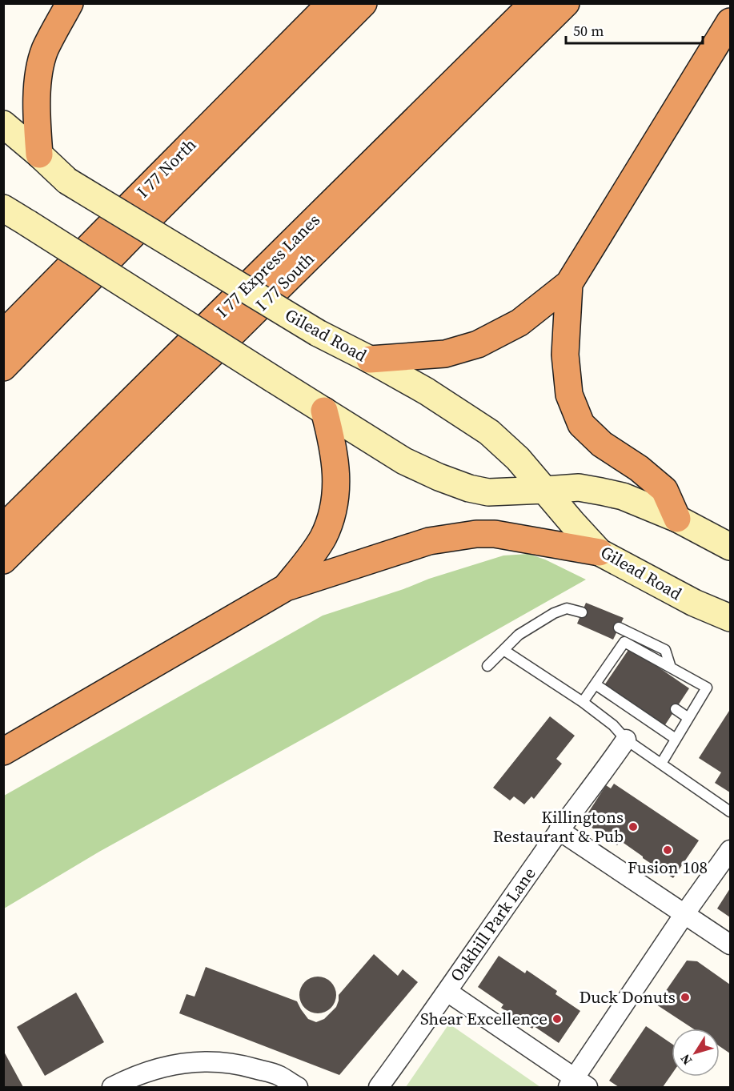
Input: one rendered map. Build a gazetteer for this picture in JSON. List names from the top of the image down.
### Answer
{
  "streets": {
    "highway": ["I 77 North", "I 77 Express Lanes", "I 77 South"],
    "main road": ["Gilead Road"],
    "street": ["Oakhill Park Lane"]
  },
  "places": [
    "Killingtons Restaurant & Pub",
    "Fusion 108",
    "Duck Donuts",
    "Shear Excellence"
  ],
  "scale_bar": "50 m",
  "north": "bottom left"
}
